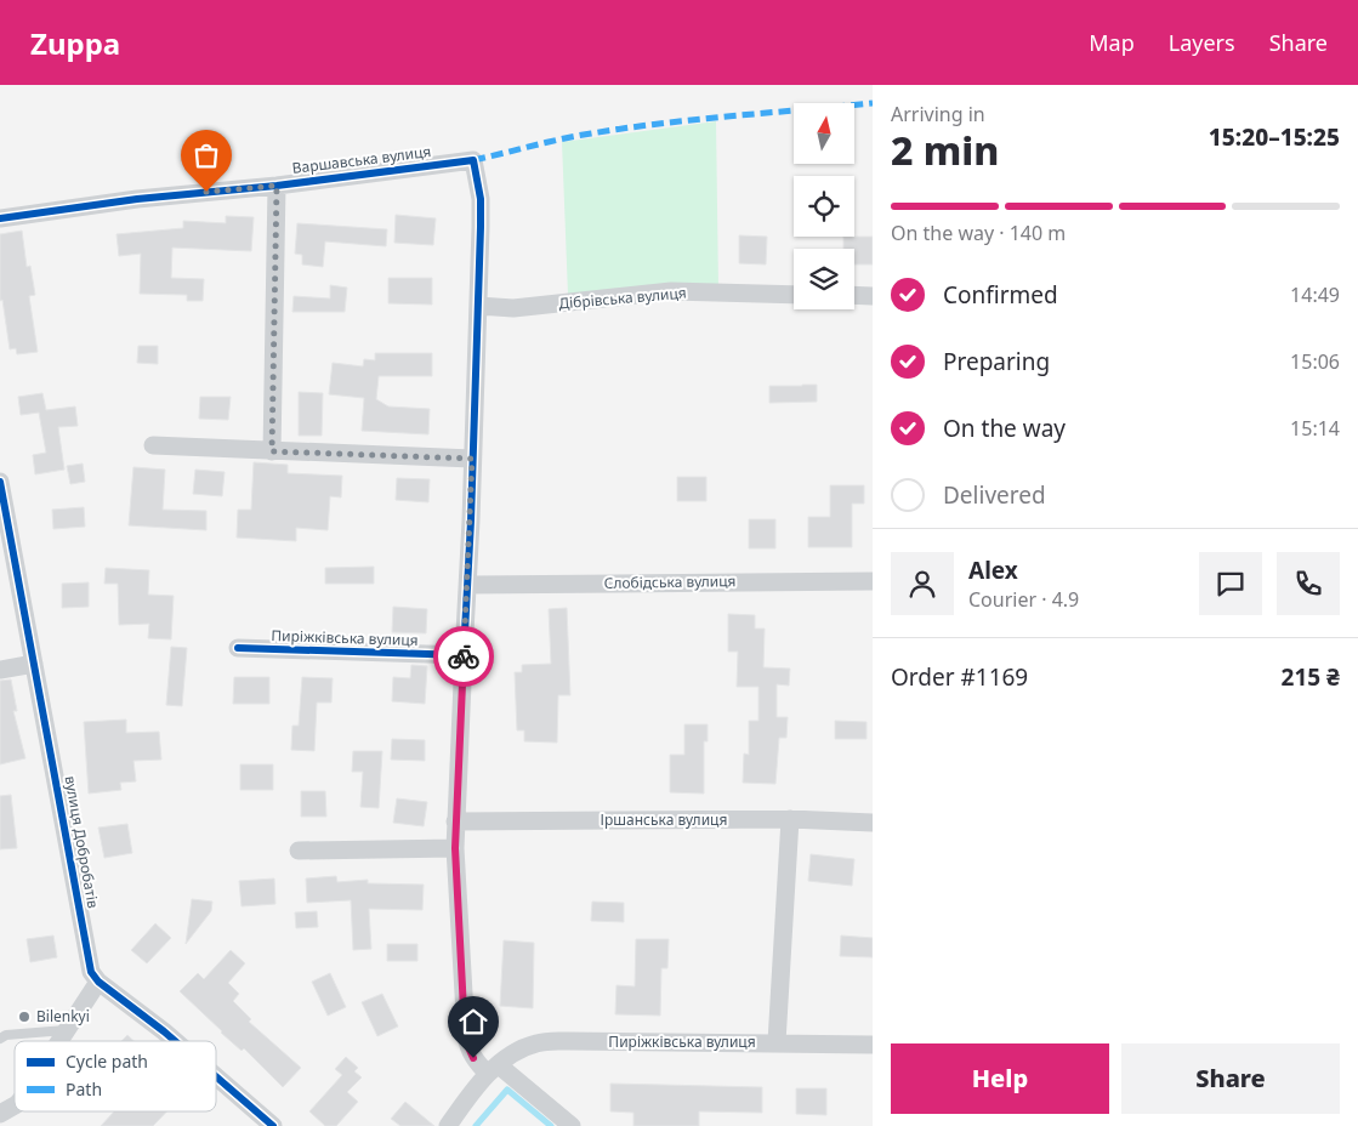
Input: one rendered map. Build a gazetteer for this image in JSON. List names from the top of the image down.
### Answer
{
  "streets": {
    "street": [
      "Варшавська вулиця",
      "Дібрівська вулиця",
      "Слобідська вулиця",
      "Пиріжківська вулиця",
      "Іршанська вулиця",
      "вулиця Добробатів"
    ]
  },
  "crossings": [
    ["Варшавська вулиця", "Дібрівська вулиця"]
  ],
  "places": ["Bilenkyi"],
  "legend": ["Cycle path", "Path"],
  "north": "top",
  "page": {
    "header": "Zuppa",
    "nav": ["Map", "Layers", "Share"],
    "heading": ["2 min", "Arriving in", "15:20–15:25"],
    "panel": [
      "Alex",
      "Courier · 4.9",
      "Order #1169",
      "215 ₴"
    ],
    "bar": "On the way · 140 m",
    "list": [
      ["Confirmed", "14:49"],
      ["Preparing", "15:06"],
      ["On the way", "15:14"],
      "Delivered"
    ],
    "buttons": ["Help", "Share"]
  }
}
